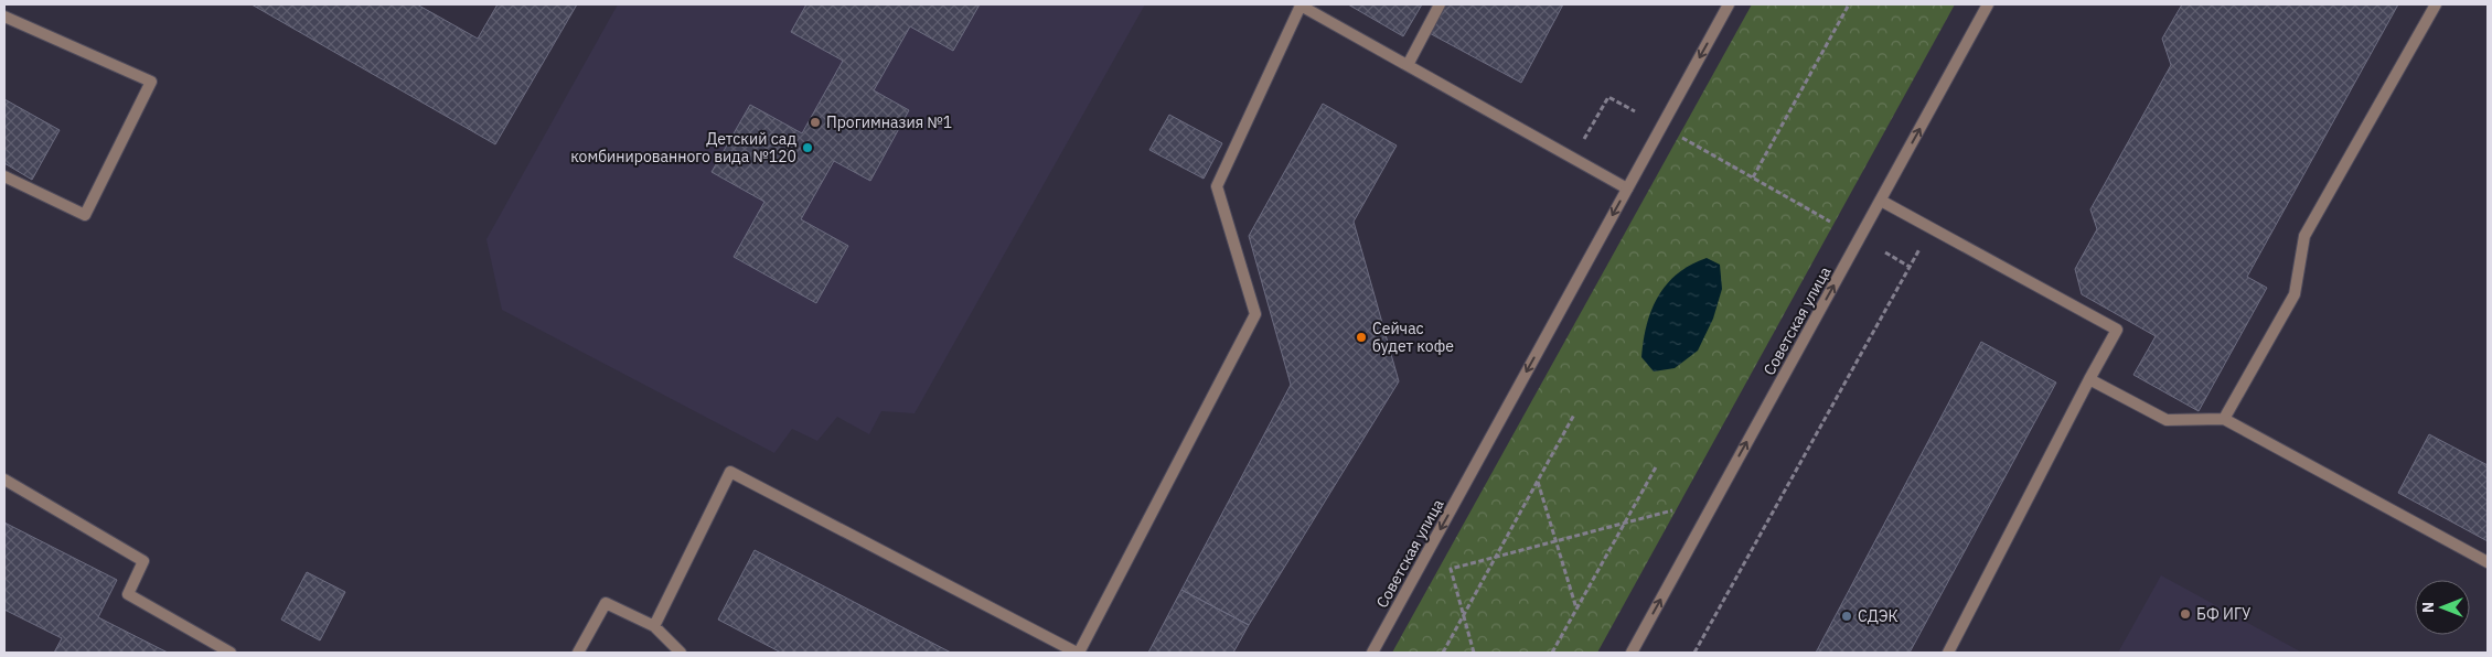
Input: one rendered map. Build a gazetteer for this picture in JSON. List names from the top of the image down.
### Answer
{
  "streets": {
    "street": ["Советская улица"]
  },
  "places": [
    "Прогимназия №1",
    "Детский сад комбинированного вида №120",
    "Сейчас будет кофе",
    "БФ ИГУ",
    "СДЭК"
  ],
  "north": "left"
}
